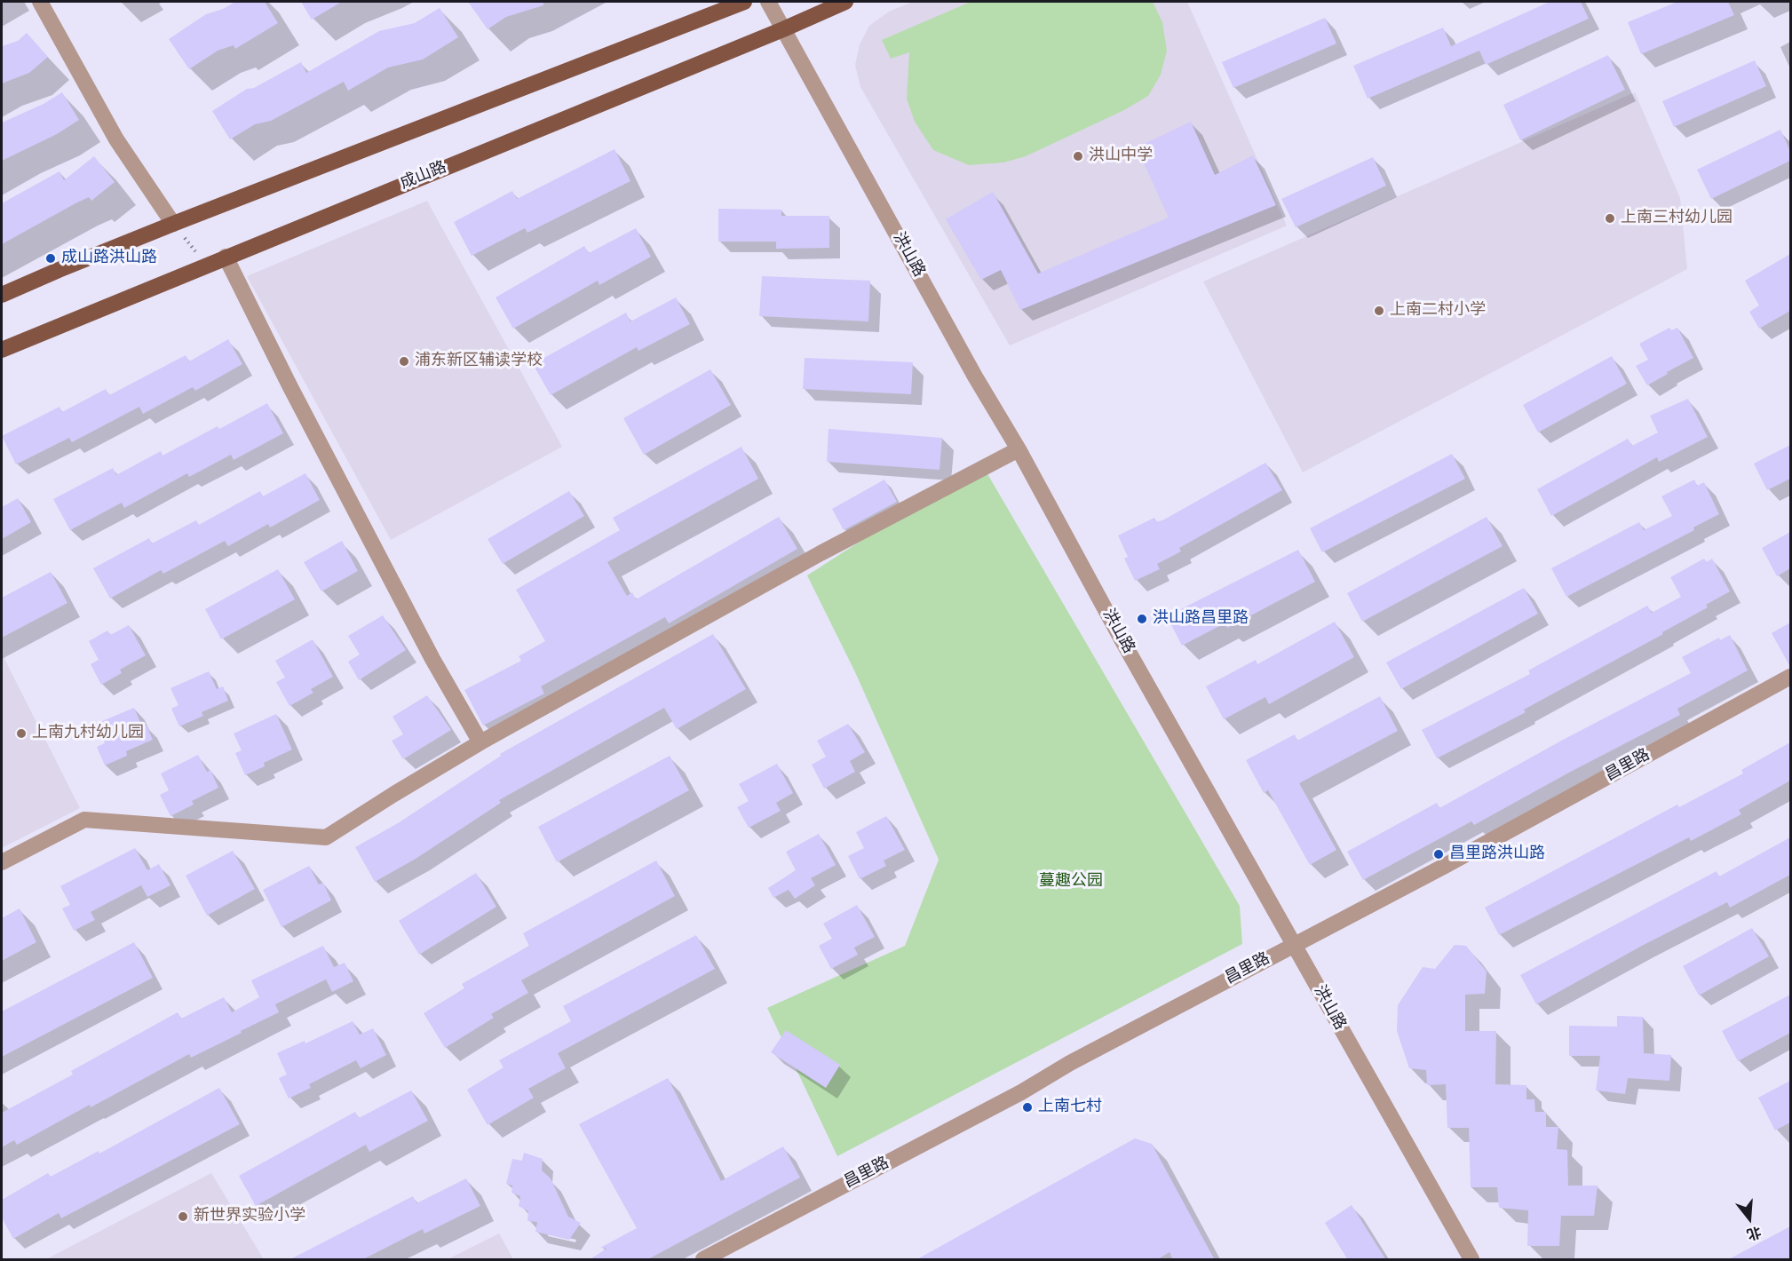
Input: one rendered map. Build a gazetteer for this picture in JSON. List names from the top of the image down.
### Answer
{
  "streets": {
    "main road": ["成山路"],
    "street": ["洪山路", "昌里路"]
  },
  "crossings": [
    ["成山路", "洪山路"],
    ["洪山路", "昌里路"]
  ],
  "parks": ["蔓趣公园"],
  "places": [
    "洪山中学",
    "上南三村幼儿园",
    "成山路洪山路",
    "上南二村小学",
    "浦东新区辅读学校",
    "洪山路昌里路",
    "上南九村幼儿园",
    "昌里路洪山路",
    "上南七村",
    "新世界实验小学"
  ],
  "north": "bottom"
}
